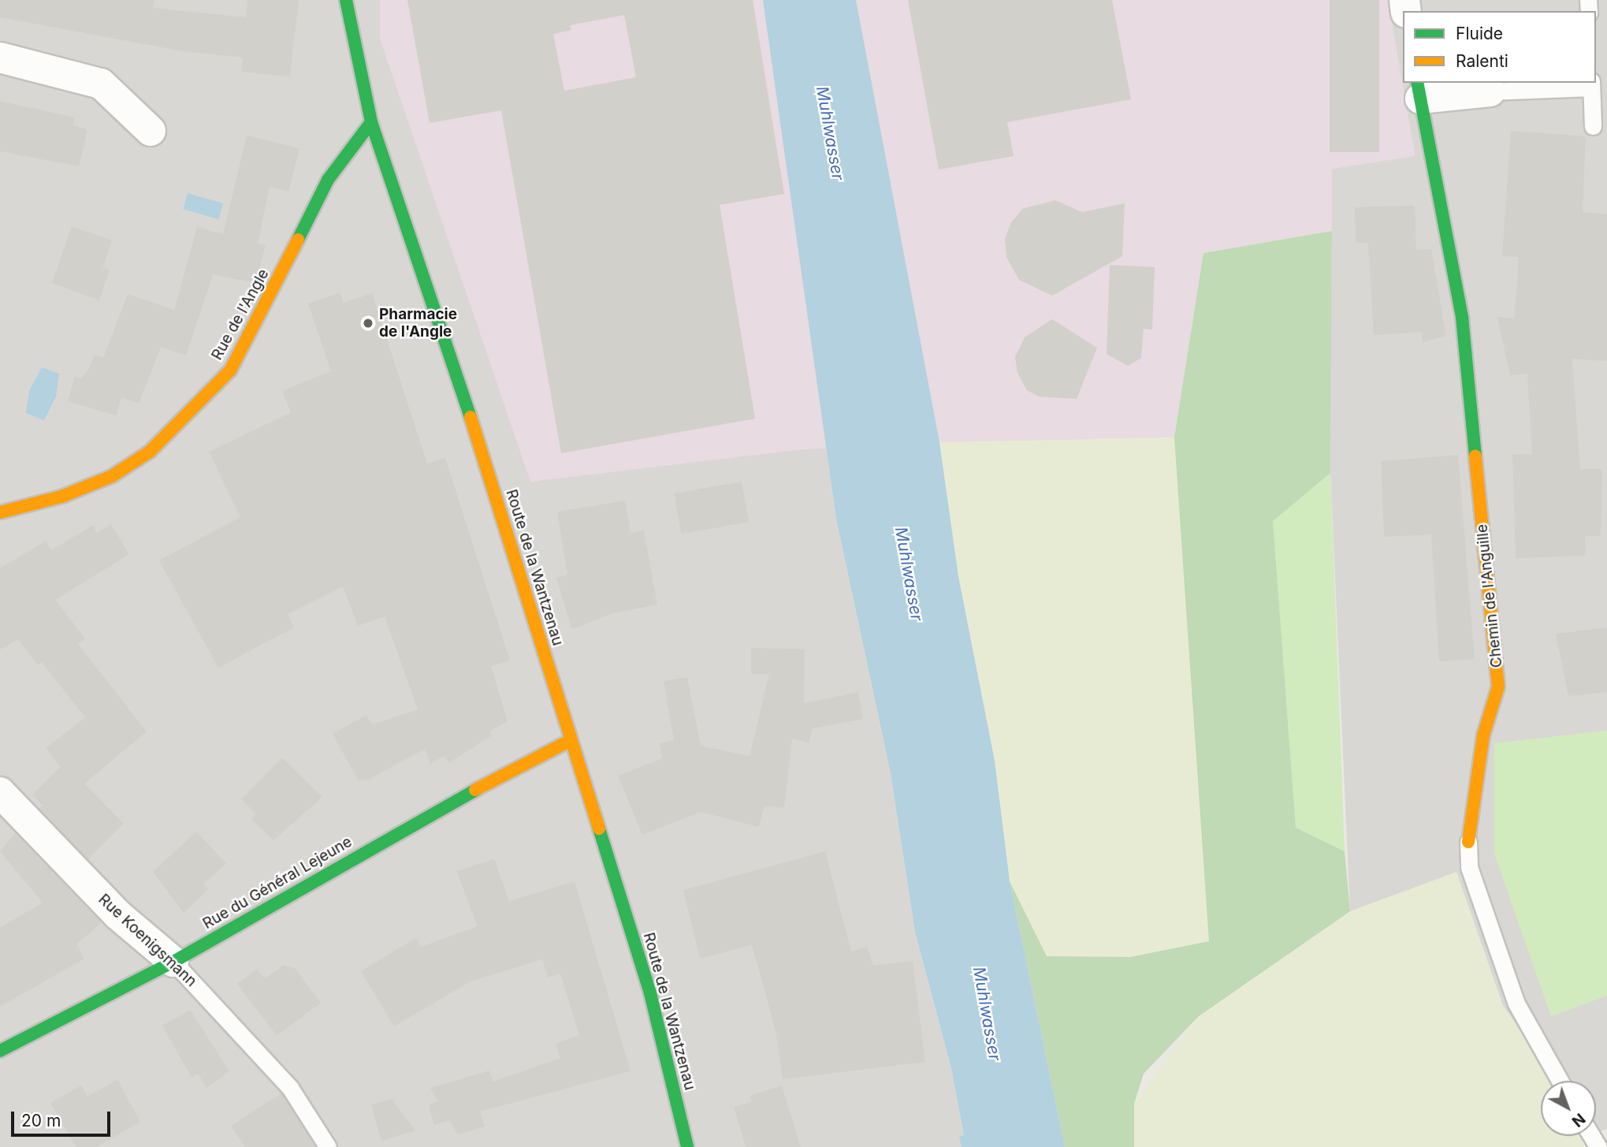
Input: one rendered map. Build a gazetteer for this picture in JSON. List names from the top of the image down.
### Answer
{
  "streets": {
    "street": [
      "Rue de l'Angle",
      "Route de la Wantzenau",
      "Chemin de l'Anguille",
      "Rue du Général Lejeune",
      "Rue Koenigsmann"
    ]
  },
  "crossings": [
    ["Rue de l'Angle", "Route de la Wantzenau"],
    ["Route de la Wantzenau", "Rue du Général Lejeune"],
    ["Rue du Général Lejeune", "Rue Koenigsmann"]
  ],
  "water": ["Muhlwasser"],
  "places": ["Pharmacie de l'Angle"],
  "legend": ["Fluide", "Ralenti"],
  "scale_bar": "20 m",
  "north": "bottom right"
}
